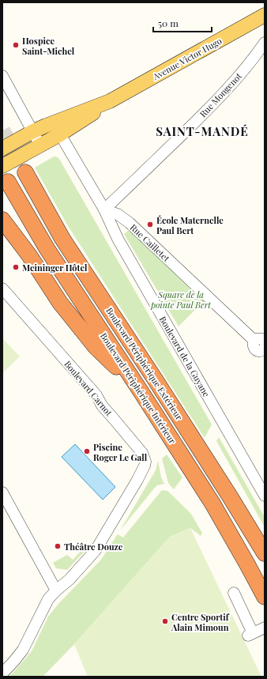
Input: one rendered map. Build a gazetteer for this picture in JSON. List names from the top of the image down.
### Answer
{
  "streets": {
    "highway": ["Boulevard Périphérique Extérieur", "Boulevard Périphérique Intérieur"],
    "main road": ["Avenue Victor Hugo"],
    "street": [
      "Rue Mongenot",
      "Rue Cailletet",
      "Boulevard de la Guyane",
      "Boulevard Carnot"
    ]
  },
  "crossings": [
    ["Rue Mongenot", "Rue Cailletet"],
    ["Rue Mongenot", "Boulevard de la Guyane"],
    ["Rue Cailletet", "Boulevard de la Guyane"]
  ],
  "districts": ["SAINT-MANDÉ"],
  "parks": ["Square de la pointe Paul Bert"],
  "places": [
    "Hospice Saint-Michel",
    "École Maternelle Paul Bert",
    "Meininger Hôtel",
    "Piscine Roger Le Gall",
    "Théâtre Douze",
    "Centre Sportif Alain Mimoun"
  ],
  "scale_bar": "50 m"
}
